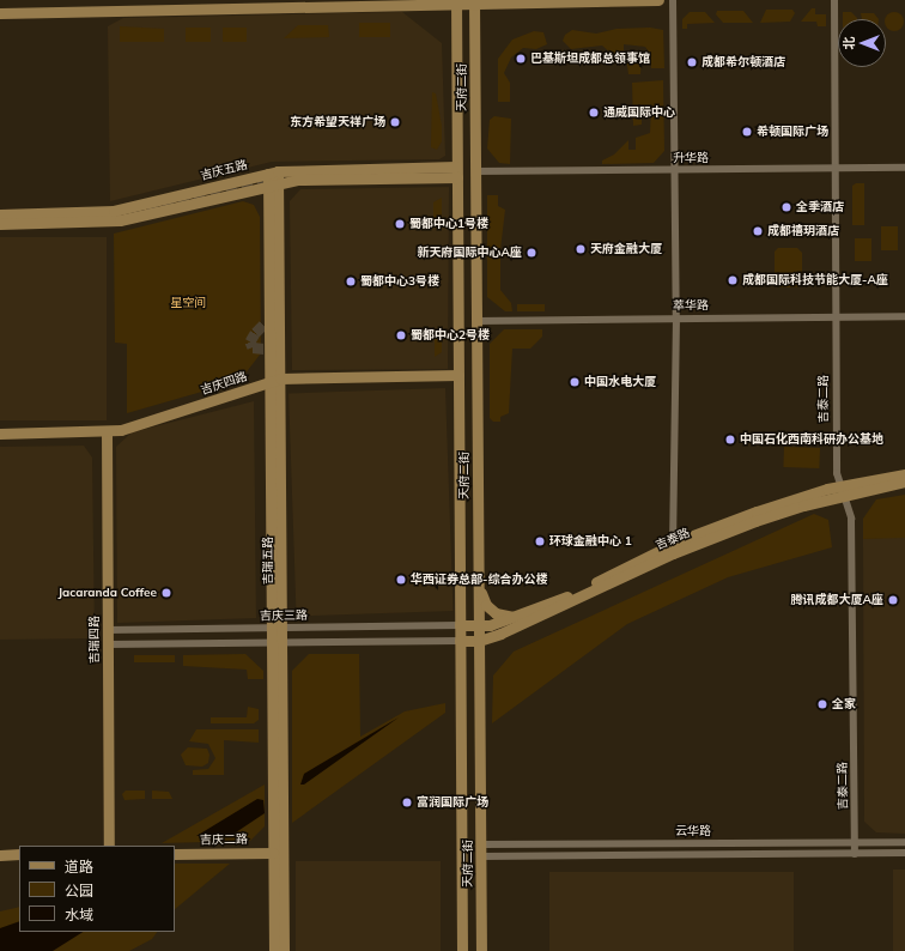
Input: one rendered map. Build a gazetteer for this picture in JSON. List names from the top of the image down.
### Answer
{
  "streets": {
    "street": [
      "天府二街",
      "升华路",
      "吉庆五路",
      "萃华路",
      "吉庆四路",
      "吉泰二路",
      "吉泰路",
      "吉瑞五路",
      "吉庆三路",
      "吉瑞四路",
      "云华路",
      "吉庆二路"
    ]
  },
  "crossings": [
    ["天府二街", "升华路"],
    ["天府二街", "吉庆五路"],
    ["天府二街", "萃华路"],
    ["天府二街", "吉庆四路"],
    ["天府二街", "吉泰路"],
    ["天府二街", "吉庆三路"],
    ["天府二街", "云华路"],
    ["升华路", "吉泰二路"],
    ["吉庆五路", "吉瑞五路"],
    ["萃华路", "吉泰二路"],
    ["吉庆四路", "吉瑞五路"],
    ["吉庆四路", "吉瑞四路"],
    ["吉泰二路", "吉泰路"],
    ["吉泰二路", "云华路"],
    ["吉泰路", "吉庆三路"],
    ["吉瑞五路", "吉庆三路"],
    ["吉瑞五路", "吉庆二路"],
    ["吉庆三路", "吉瑞四路"]
  ],
  "parks": ["星空间"],
  "places": [
    "巴基斯坦成都总领事馆",
    "成都希尔顿酒店",
    "通威国际中心",
    "东方希望天祥广场",
    "希顿国际广场",
    "全季酒店",
    "蜀都中心1号楼",
    "成都禧玥酒店",
    "天府金融大厦",
    "新天府国际中心A座",
    "成都国际科技节能大厦-A座",
    "蜀都中心3号楼",
    "蜀都中心2号楼",
    "中国水电大厦",
    "中国石化西南科研办公基地",
    "环球金融中心 1",
    "华西证券总部-综合办公楼",
    "Jacaranda Coffee",
    "腾讯成都大厦A座",
    "全家",
    "富润国际广场"
  ],
  "legend": ["道路", "公园", "水域"],
  "north": "left"
}
